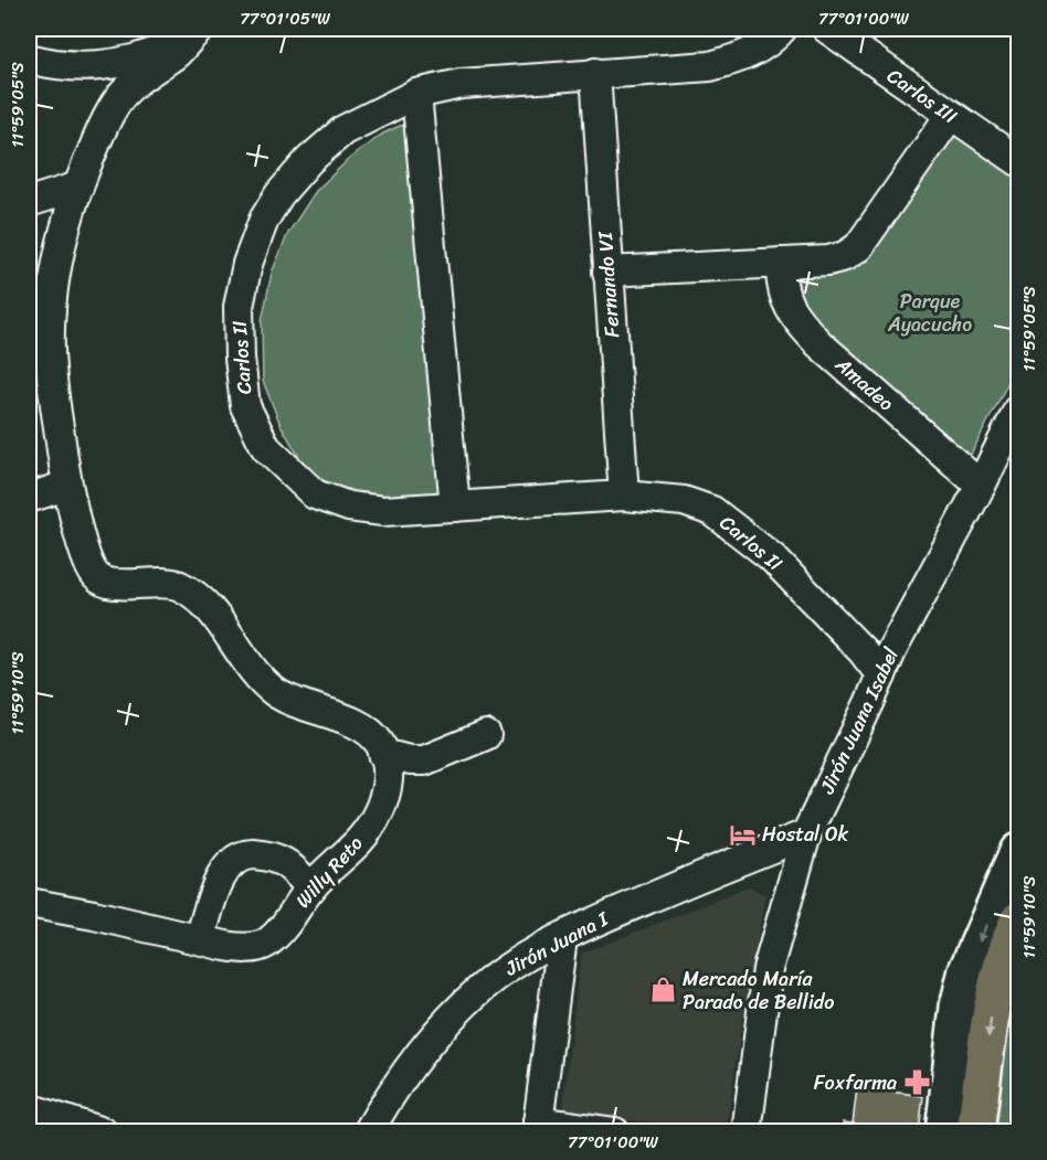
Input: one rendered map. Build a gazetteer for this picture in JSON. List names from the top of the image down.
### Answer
{
  "streets": {
    "street": [
      "Carlos III",
      "Fernando VI",
      "Carlos II",
      "Amadeo",
      "Jirón Juana Isabel",
      "Willy Reto",
      "Jirón Juana I"
    ]
  },
  "crossings": [
    ["Fernando VI", "Carlos II"],
    ["Carlos II", "Jirón Juana Isabel"],
    ["Amadeo", "Jirón Juana Isabel"],
    ["Jirón Juana Isabel", "Jirón Juana I"]
  ],
  "parks": ["Parque Ayacucho"],
  "places": {
    "hotel": ["Hostal Ok"],
    "shop": ["Mercado María Parado de Bellido"],
    "pharmacy": ["Foxfarma"]
  },
  "coordinates": [
    "77°01'05\"W",
    "77°01'00\"W",
    "11°59'05\"S",
    "11°59'10\"S"
  ]
}
